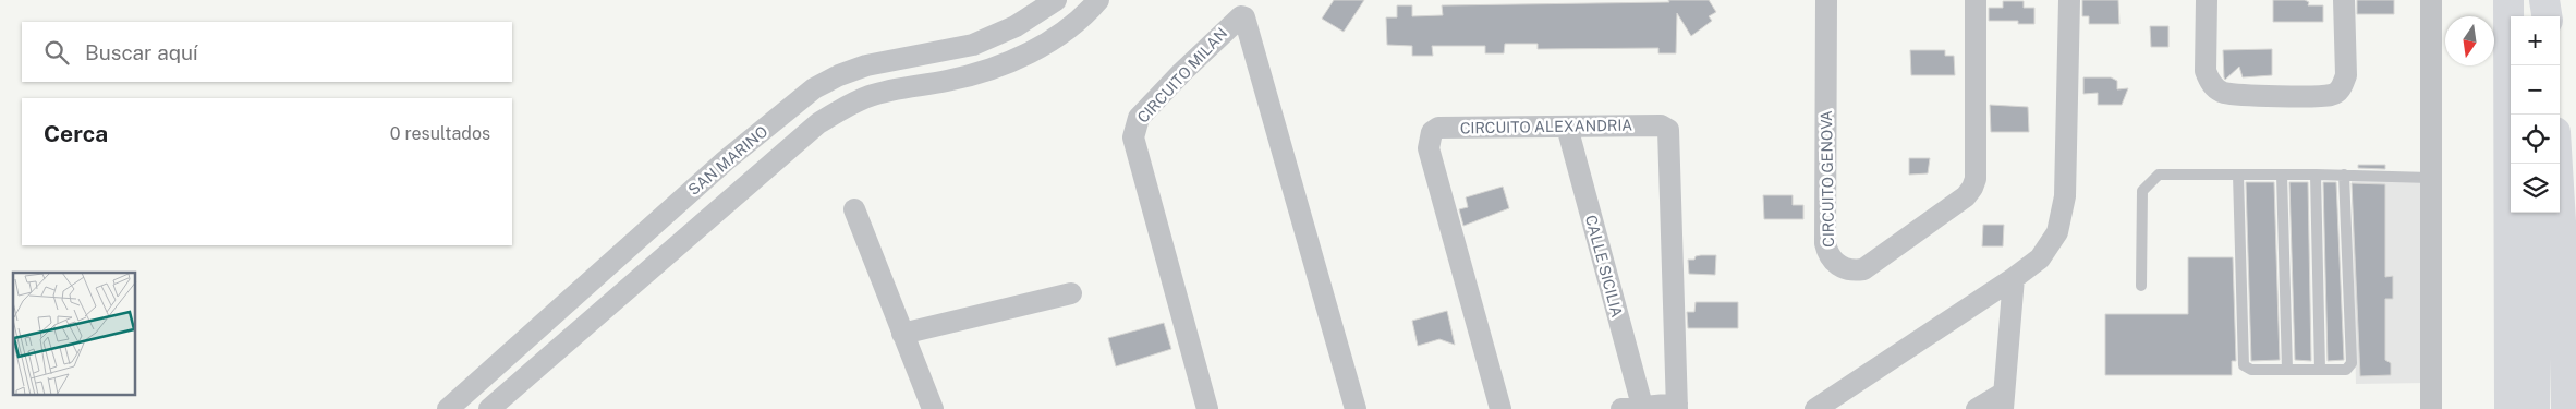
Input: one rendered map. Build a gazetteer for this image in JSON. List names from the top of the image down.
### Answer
{
  "streets": {
    "street": [
      "CIRCUITO MILAN",
      "CIRCUITO ALEXANDRIA",
      "SAN MARINO",
      "CIRCUITO GENOVA",
      "CALLE SICILIA"
    ]
  },
  "crossings": [
    ["CIRCUITO ALEXANDRIA", "CALLE SICILIA"]
  ],
  "north": "bottom",
  "page": {
    "map_buttons": ["+", "−"],
    "search": "Buscar aquí",
    "heading": ["Cerca", "0 resultados"]
  }
}
